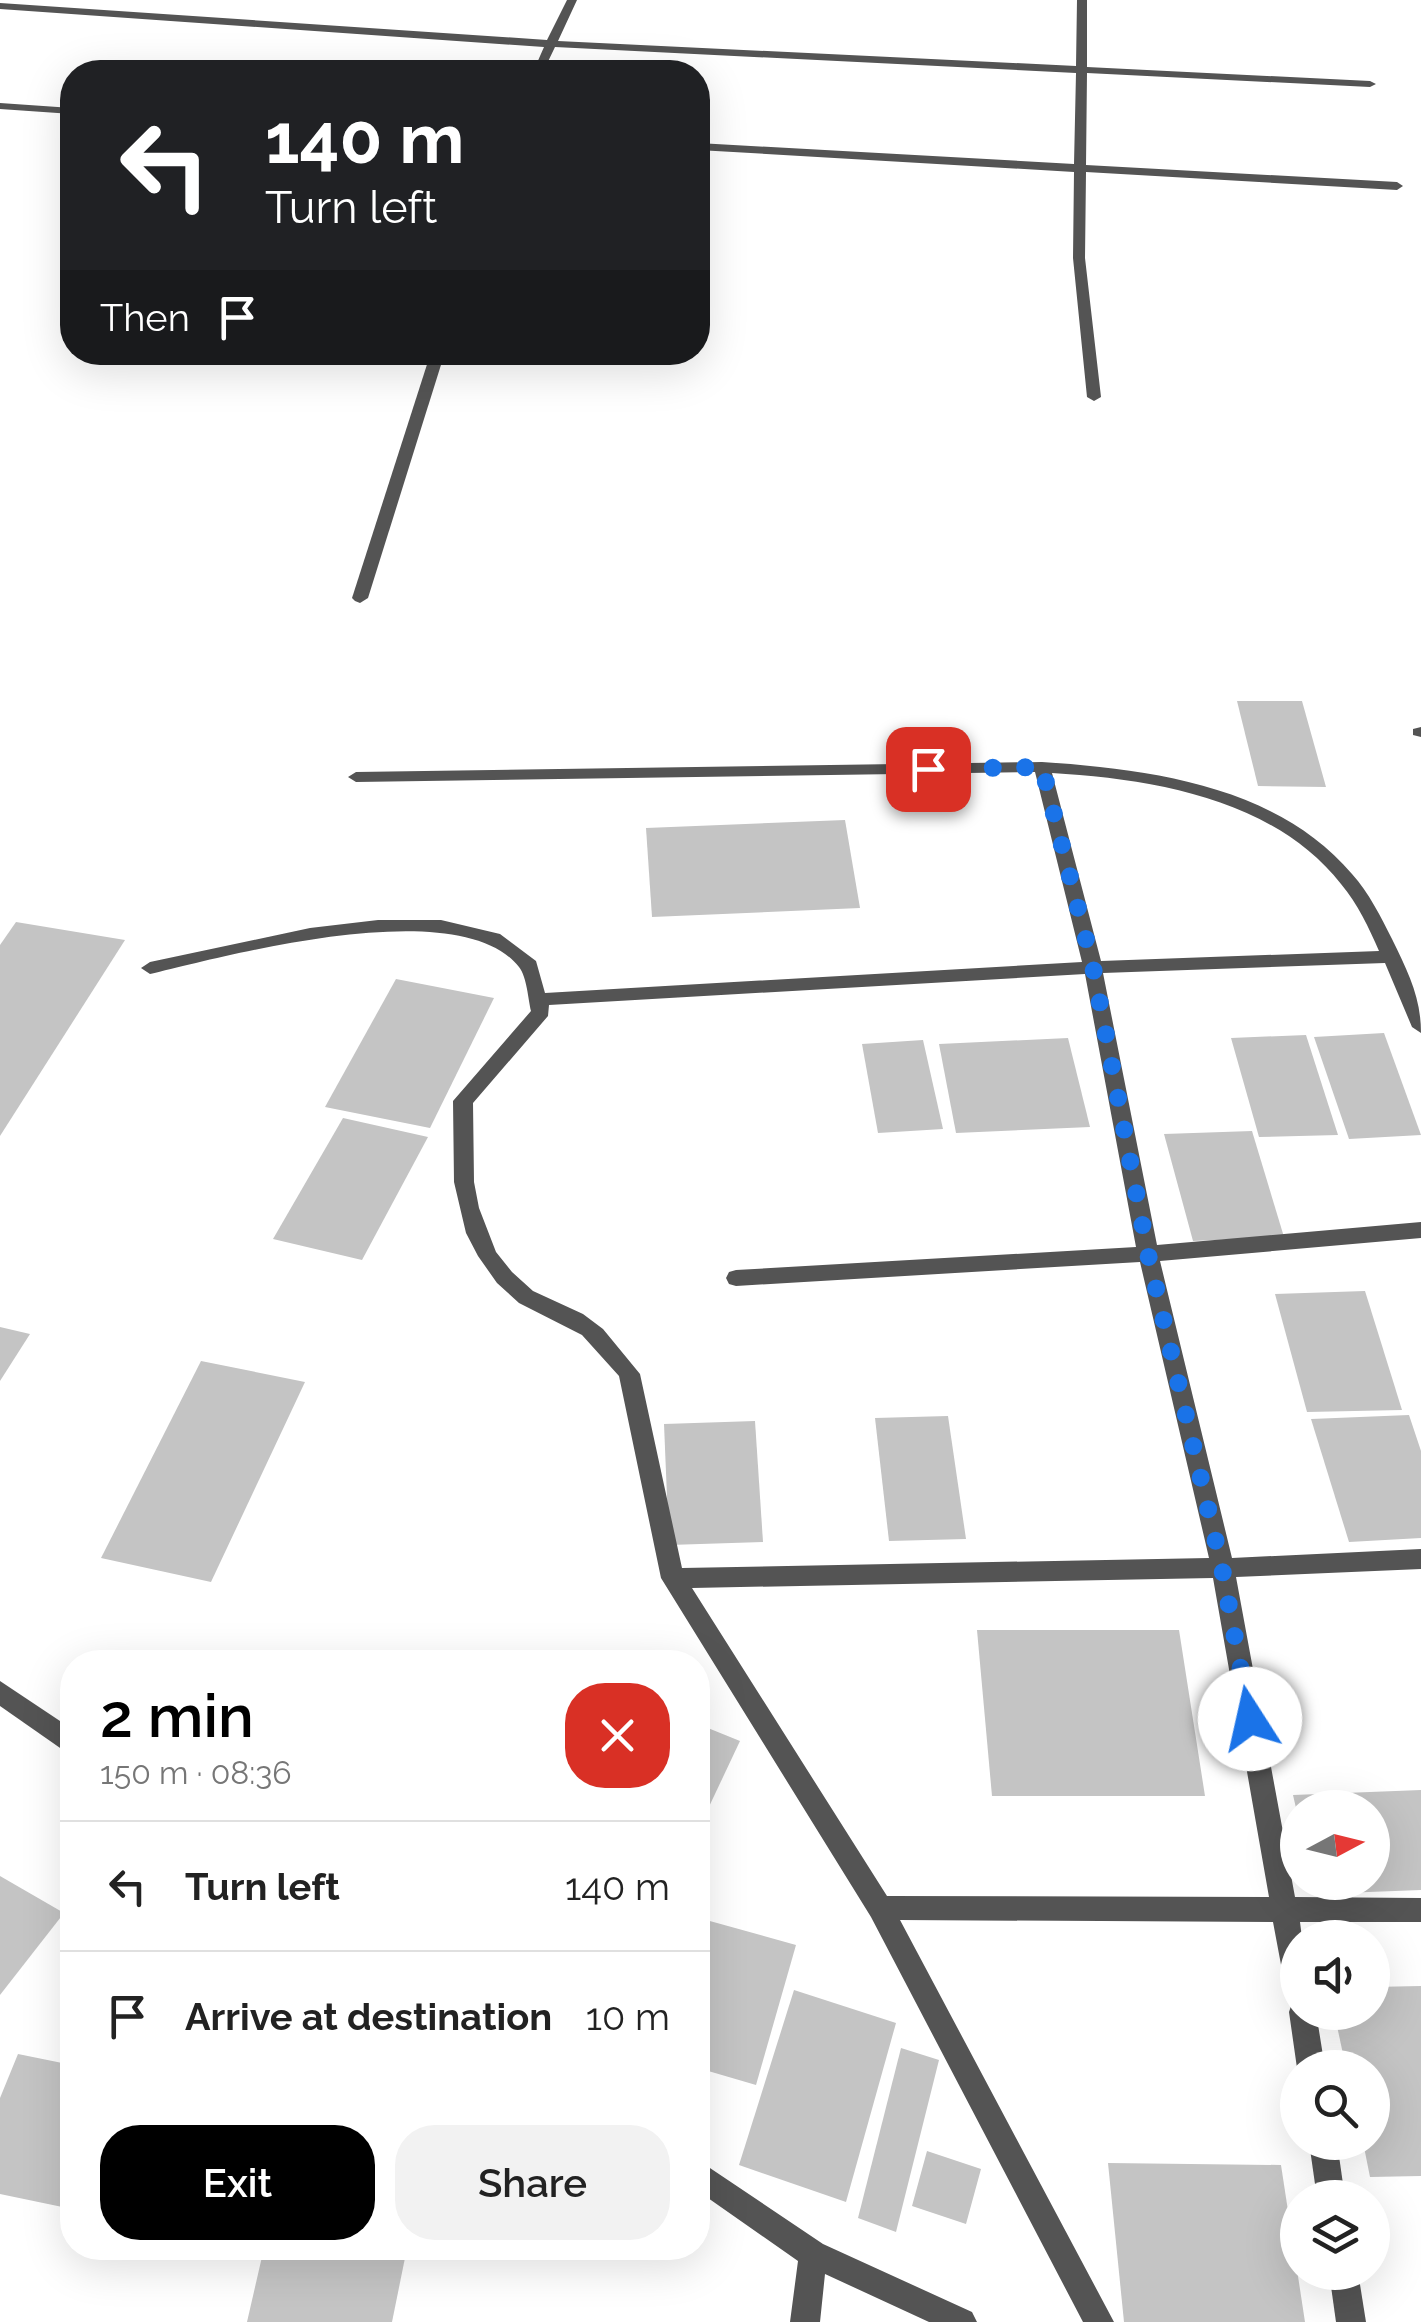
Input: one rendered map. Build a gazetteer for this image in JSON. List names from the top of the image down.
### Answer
{
  "north": "right",
  "page": {
    "turn": ["140 m", "Turn left"],
    "then": "Then",
    "heading": ["2 min", "150 m · 08:36"],
    "list": [
      {
        "name": "Turn left",
        "value": "140 m"
      },
      {
        "name": "Arrive at destination",
        "value": "10 m"
      }
    ],
    "buttons": ["Exit", "Share"]
  }
}
